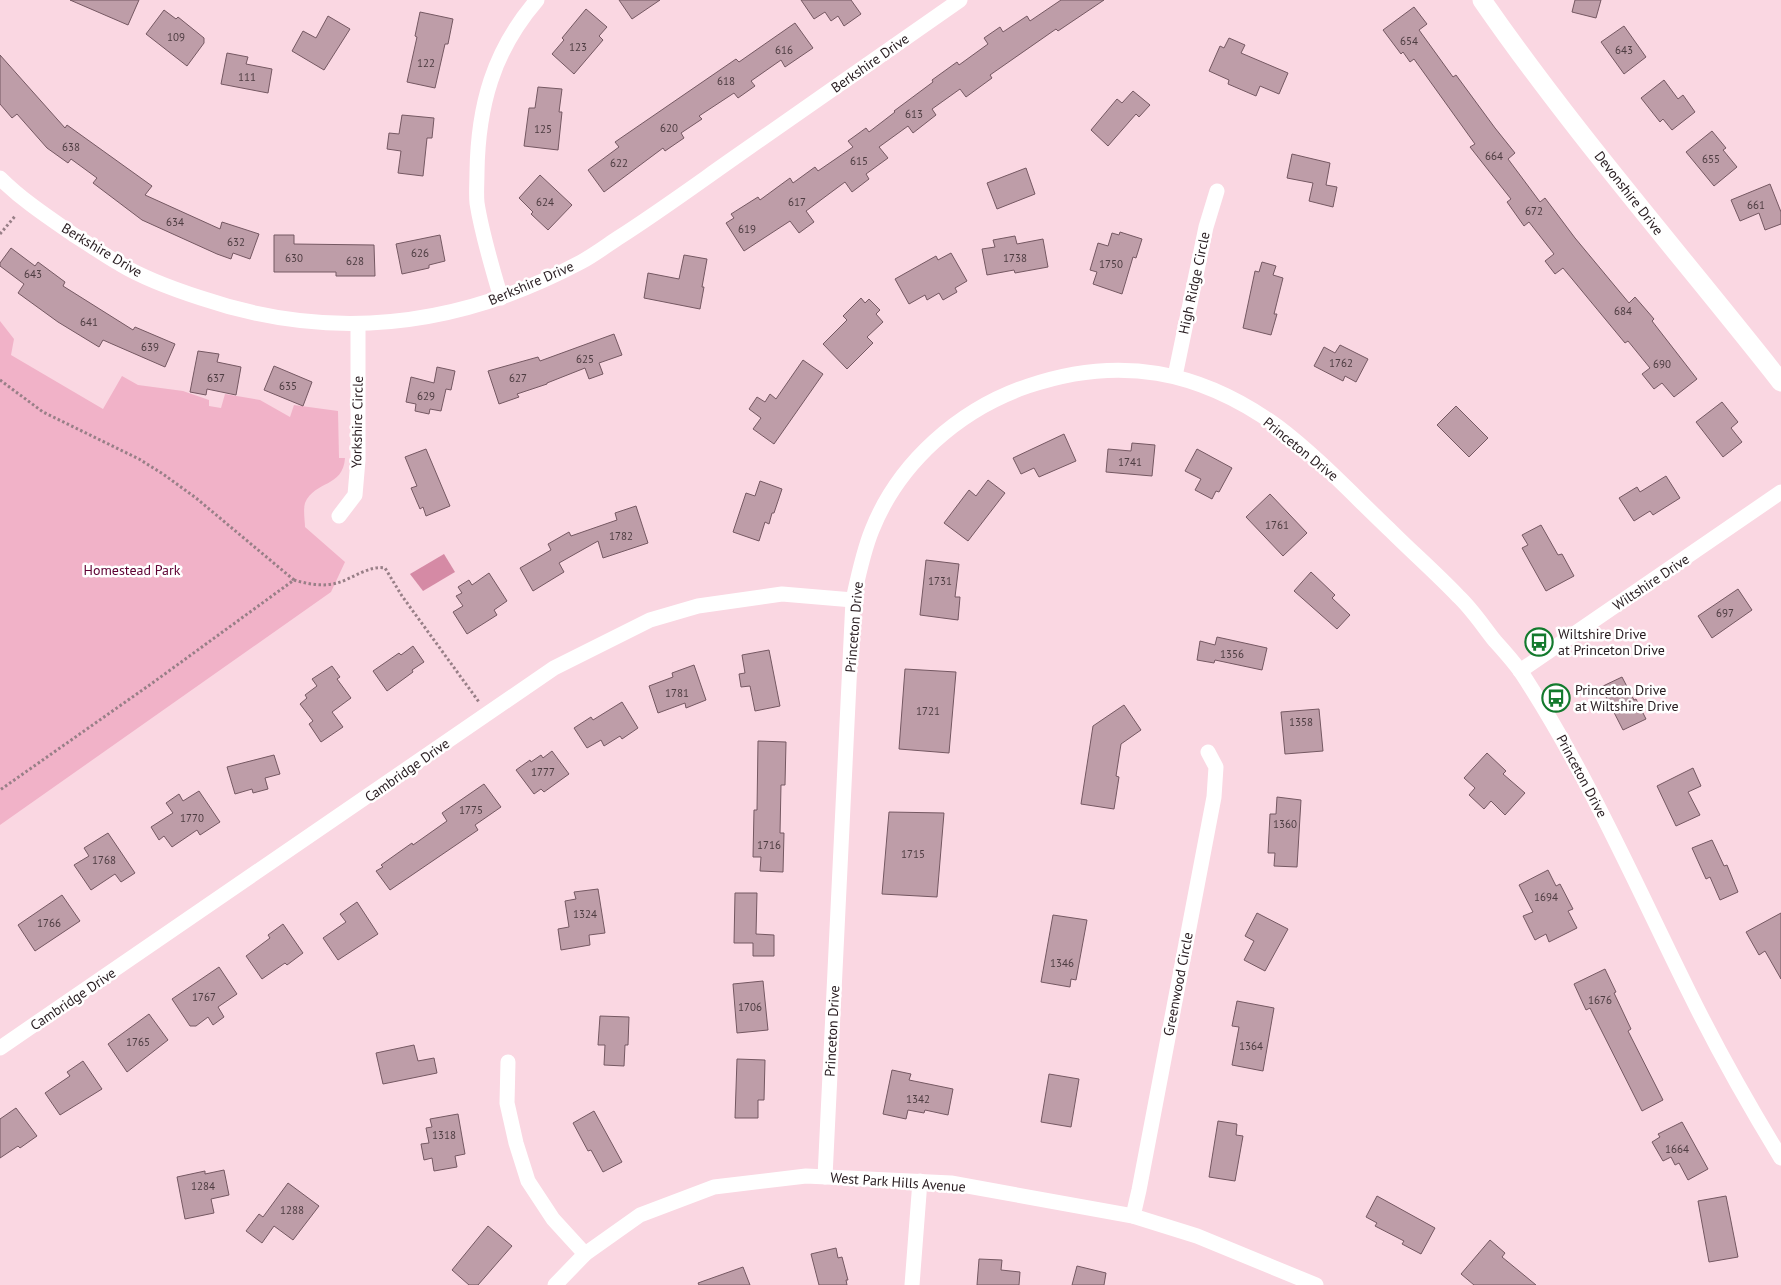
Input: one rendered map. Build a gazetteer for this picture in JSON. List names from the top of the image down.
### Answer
{
  "streets": {
    "street": [
      "Berkshire Drive",
      "Devonshire Drive",
      "High Ridge Circle",
      "Yorkshire Circle",
      "Princeton Drive",
      "Wiltshire Drive",
      "Cambridge Drive",
      "Greenwood Circle",
      "West Park Hills Avenue"
    ]
  },
  "crossings": [
    ["Berkshire Drive", "Yorkshire Circle"],
    ["High Ridge Circle", "Princeton Drive"],
    ["Princeton Drive", "Wiltshire Drive"],
    ["Princeton Drive", "Cambridge Drive"],
    ["Princeton Drive", "West Park Hills Avenue"],
    ["Greenwood Circle", "West Park Hills Avenue"]
  ],
  "parks": ["Homestead Park"],
  "places": {
    "bus stop": ["Wiltshire Drive at Princeton Drive", "Princeton Drive at Wiltshire Drive"]
  },
  "house_numbers": [
    "109",
    "654",
    "123",
    "616",
    "643",
    "122",
    "111",
    "618",
    "613",
    "620",
    "125",
    "638",
    "664",
    "655",
    "615",
    "622",
    "624",
    "617",
    "661",
    "672",
    "634",
    "619",
    "632",
    "626",
    "630",
    "1738",
    "628",
    "1750",
    "643",
    "684",
    "641",
    "639",
    "625",
    "1762",
    "690",
    "637",
    "627",
    "635",
    "629",
    "1741",
    "1761",
    "1782",
    "1731",
    "697",
    "1356",
    "1781",
    "1721",
    "1358",
    "1777",
    "1775",
    "1770",
    "1360",
    "1716",
    "1715",
    "1768",
    "1694",
    "1324",
    "1766",
    "1346",
    "1767",
    "1676",
    "1706",
    "1765",
    "1364",
    "1342",
    "1318",
    "1664",
    "1284",
    "1288"
  ]
}
